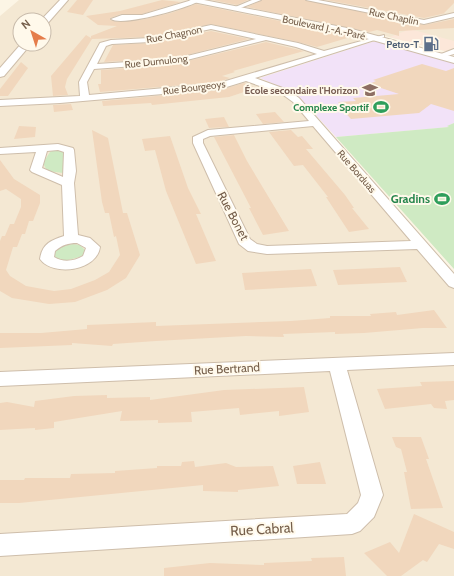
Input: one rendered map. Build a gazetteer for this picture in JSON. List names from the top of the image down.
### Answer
{
  "streets": {
    "street": [
      "Rue Chaplin",
      "Boulevard J.-A.-Paré",
      "Rue Chagnon",
      "Rue Dumulong",
      "Rue Bourgeoys",
      "Rue Borduas",
      "Rue Bonet",
      "Rue Bertrand",
      "Rue Cabral"
    ]
  },
  "crossings": [
    ["Boulevard J.-A.-Paré", "Rue Bourgeoys"],
    ["Rue Chagnon", "Rue Dumulong"],
    ["Rue Chagnon", "Rue Bourgeoys"],
    ["Rue Bourgeoys", "Rue Borduas"],
    ["Rue Borduas", "Rue Bonet"],
    ["Rue Bertrand", "Rue Cabral"]
  ],
  "places": {
    "fuel station": ["Petro-T"],
    "school or university": ["École secondaire l'Horizon"],
    "sports": ["Complexe Sportif", "Gradins"]
  },
  "north": "top left"
}
